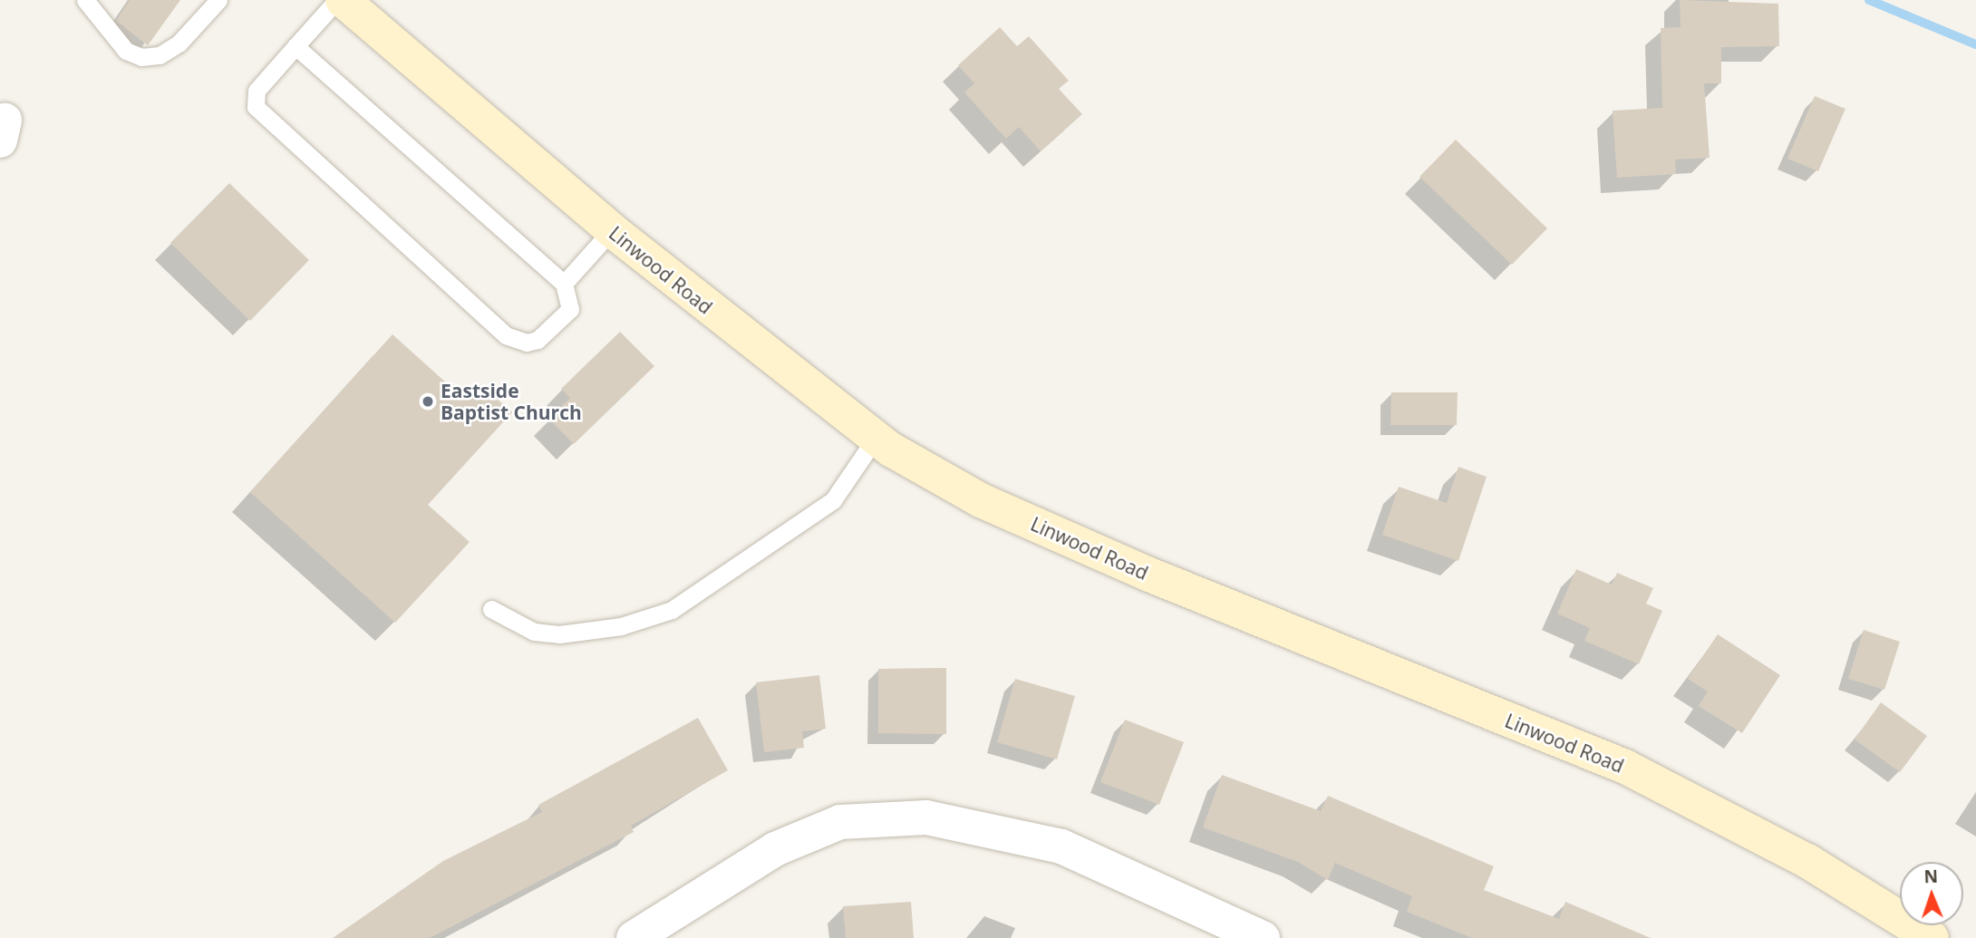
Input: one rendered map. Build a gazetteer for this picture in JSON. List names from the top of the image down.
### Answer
{
  "streets": {
    "street": ["Linwood Road"]
  },
  "places": ["Eastside Baptist Church"],
  "north": "top"
}
